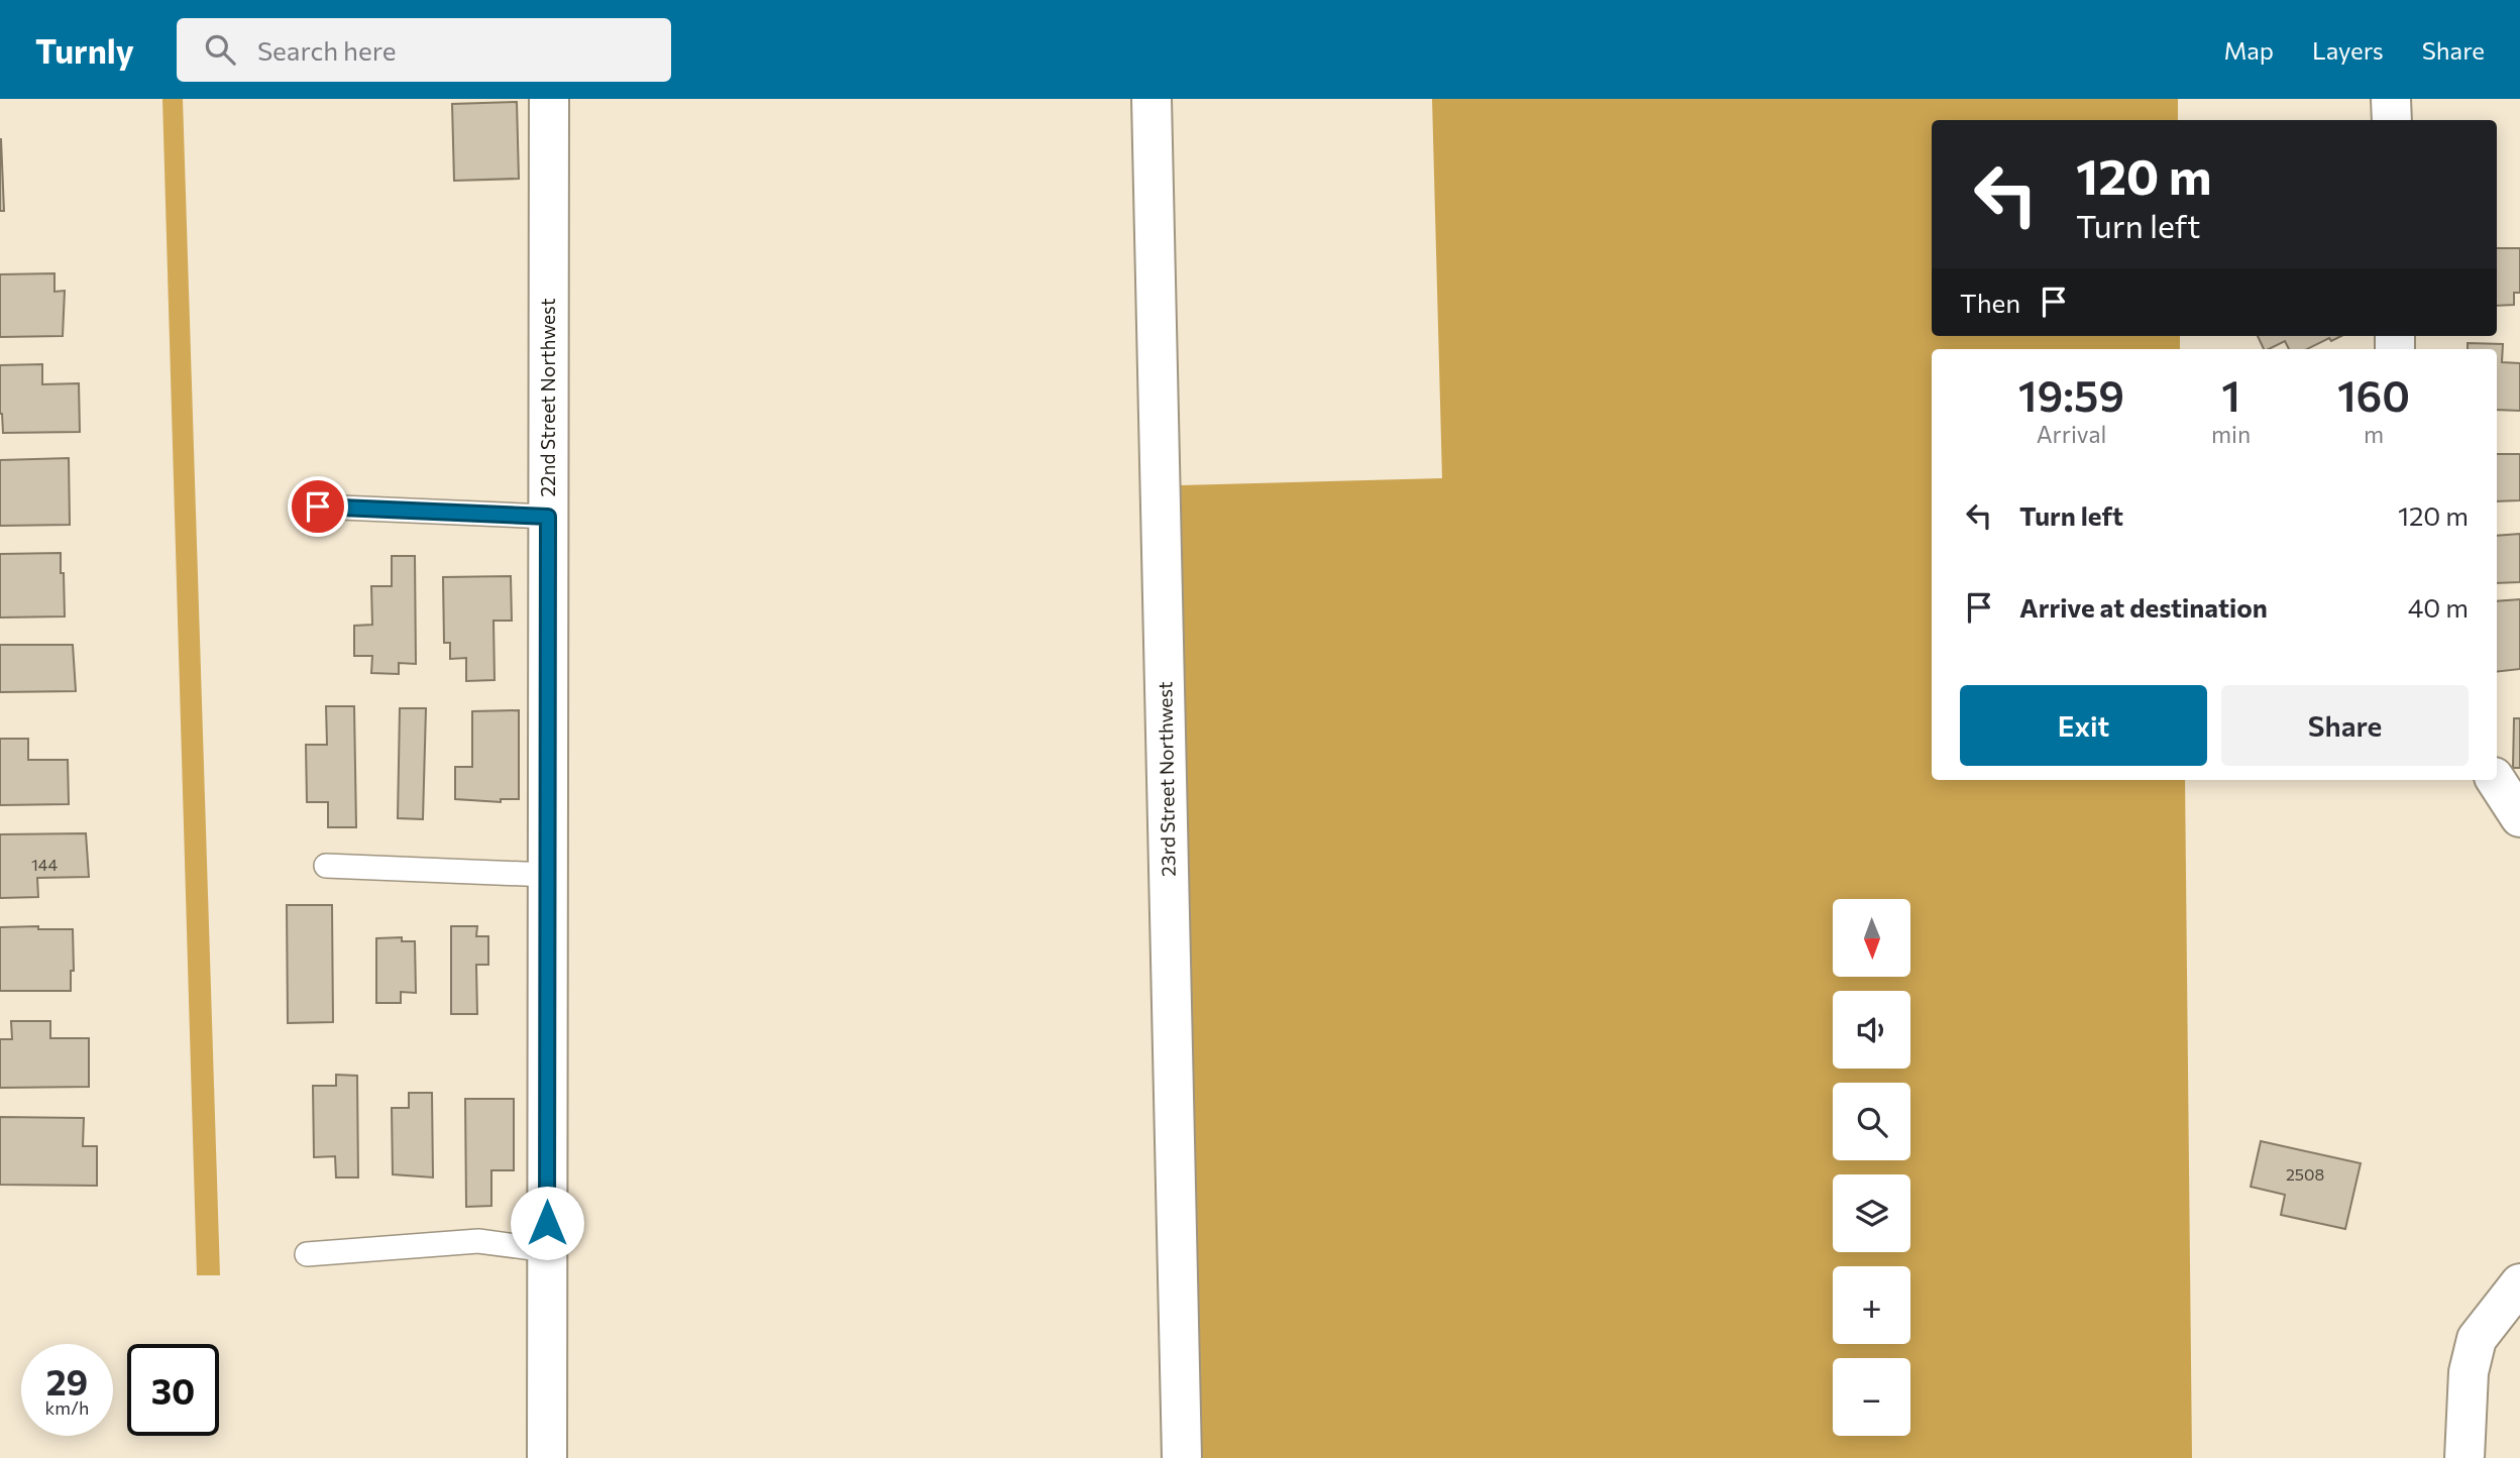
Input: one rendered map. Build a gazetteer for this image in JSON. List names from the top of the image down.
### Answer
{
  "streets": {
    "street": ["22nd Street Northwest", "23rd Street Northwest"]
  },
  "house_numbers": ["144", "2508"],
  "north": "bottom",
  "page": {
    "header": "Turnly",
    "search": "Search here",
    "nav": ["Map", "Layers", "Share"],
    "turn": ["120 m", "Turn left"],
    "then": "Then",
    "eta": [
      "19:59",
      "Arrival",
      "1",
      "min",
      "160",
      "m"
    ],
    "list": [
      {
        "name": "Turn left",
        "value": "120 m"
      },
      {
        "name": "Arrive at destination",
        "value": "40 m"
      }
    ],
    "buttons": ["Exit", "Share"],
    "map_buttons": ["+", "−"],
    "speed": "29 km/h",
    "limit": "30"
  }
}
